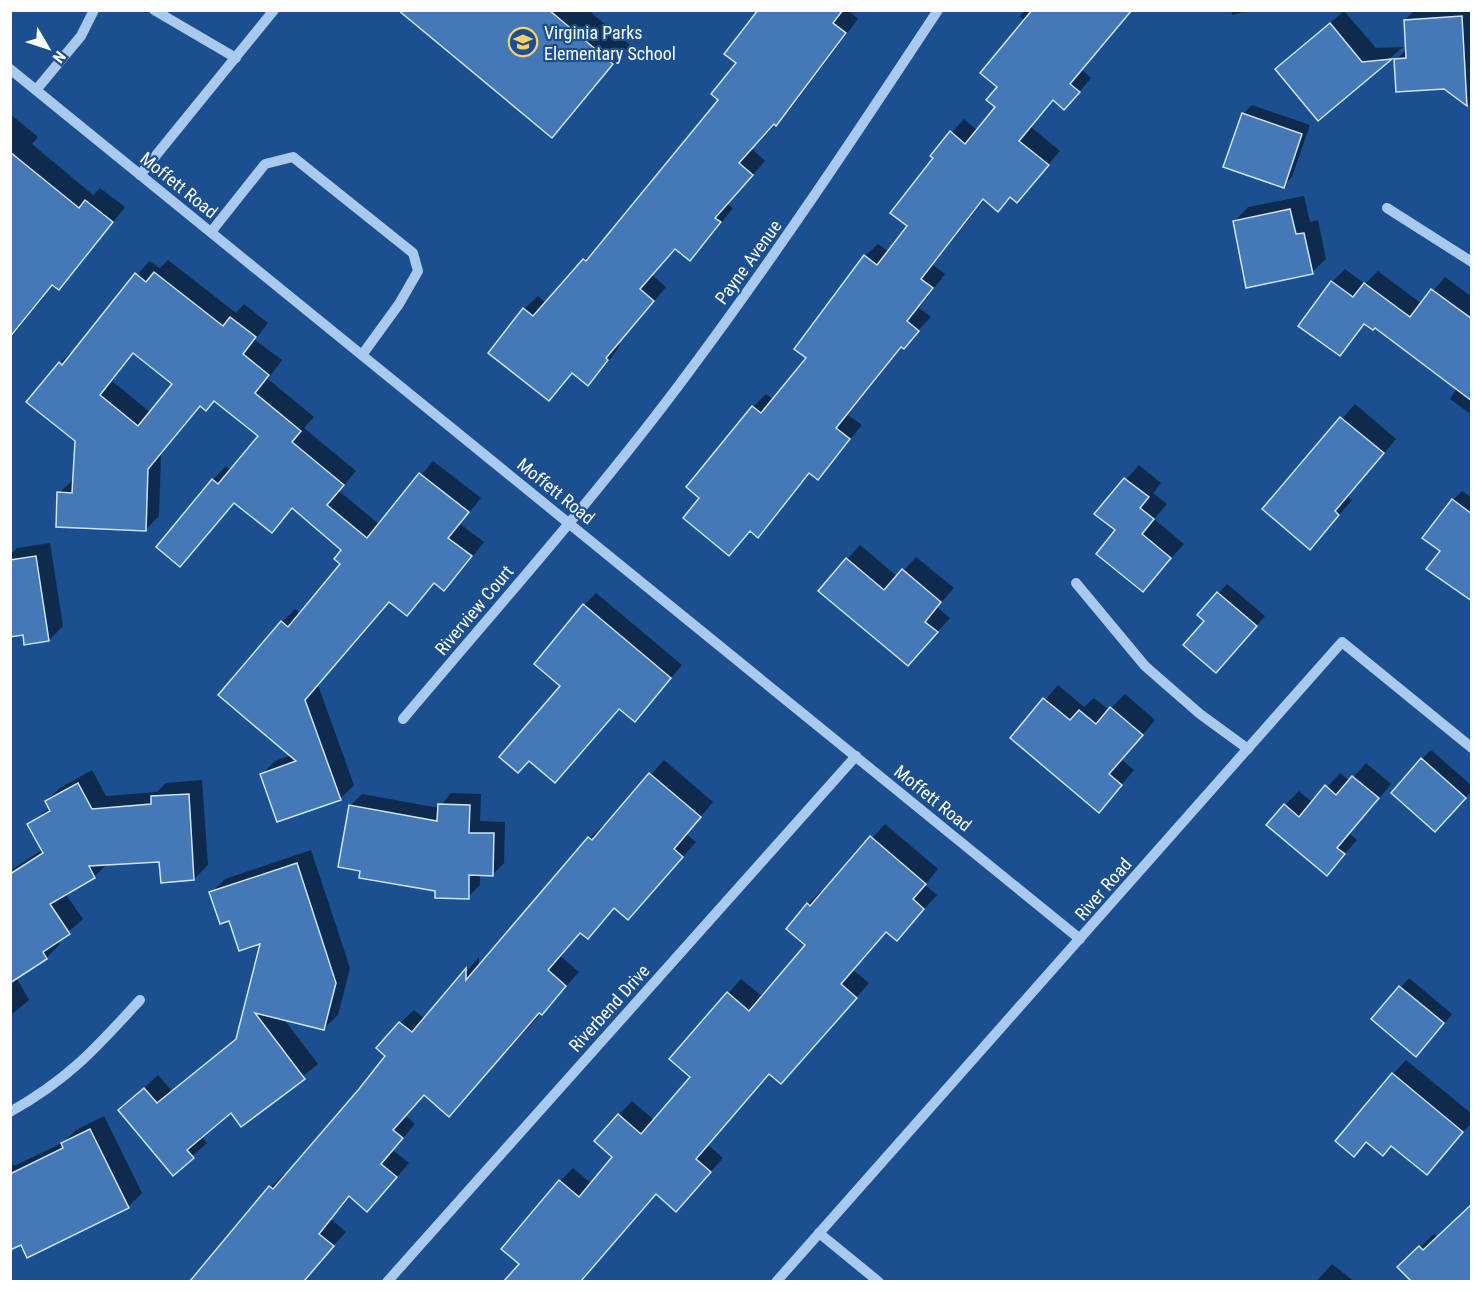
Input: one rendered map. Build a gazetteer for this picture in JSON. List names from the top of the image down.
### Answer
{
  "streets": {
    "street": [
      "Moffett Road",
      "Payne Avenue",
      "Riverview Court",
      "River Road",
      "Riverbend Drive"
    ]
  },
  "crossings": [
    ["Moffett Road", "Payne Avenue"],
    ["Moffett Road", "Riverview Court"],
    ["Moffett Road", "River Road"],
    ["Moffett Road", "Riverbend Drive"],
    ["Payne Avenue", "Riverview Court"]
  ],
  "places": {
    "school or university": ["Virginia Parks Elementary School"]
  },
  "north": "bottom right"
}
